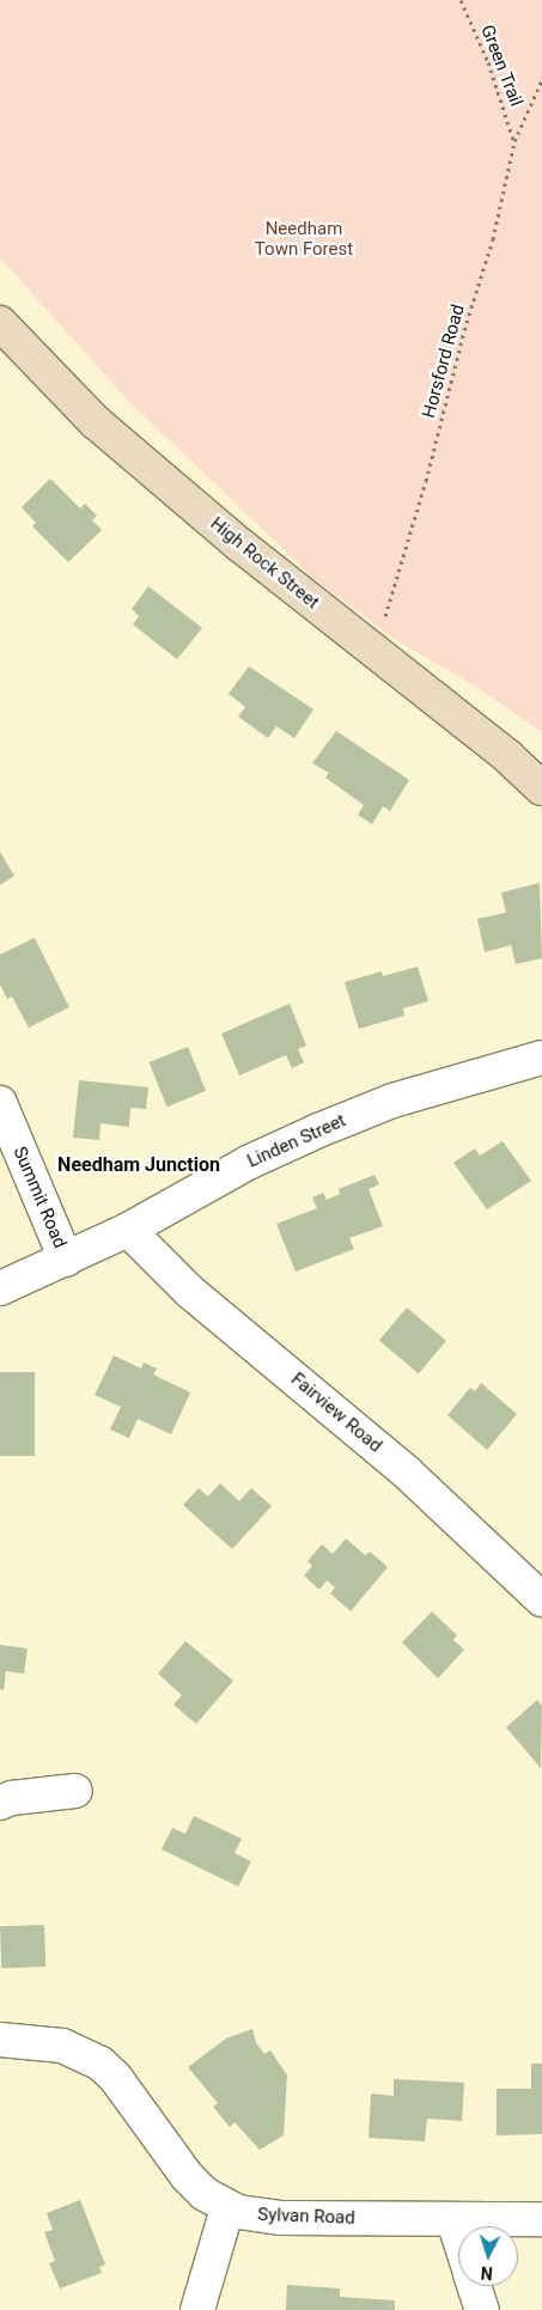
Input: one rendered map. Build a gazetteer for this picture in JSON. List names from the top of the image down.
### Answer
{
  "streets": {
    "street": [
      "High Rock Street",
      "Linden Street",
      "Summit Road",
      "Fairview Road",
      "Sylvan Road"
    ],
    "path": ["Green Trail", "Horsford Road"]
  },
  "crossings": [
    ["Green Trail", "Horsford Road"],
    ["Horsford Road", "High Rock Street"],
    ["Linden Street", "Summit Road"],
    ["Linden Street", "Fairview Road"]
  ],
  "districts": ["Needham Junction"],
  "parks": ["Needham Town Forest"],
  "north": "bottom"
}
